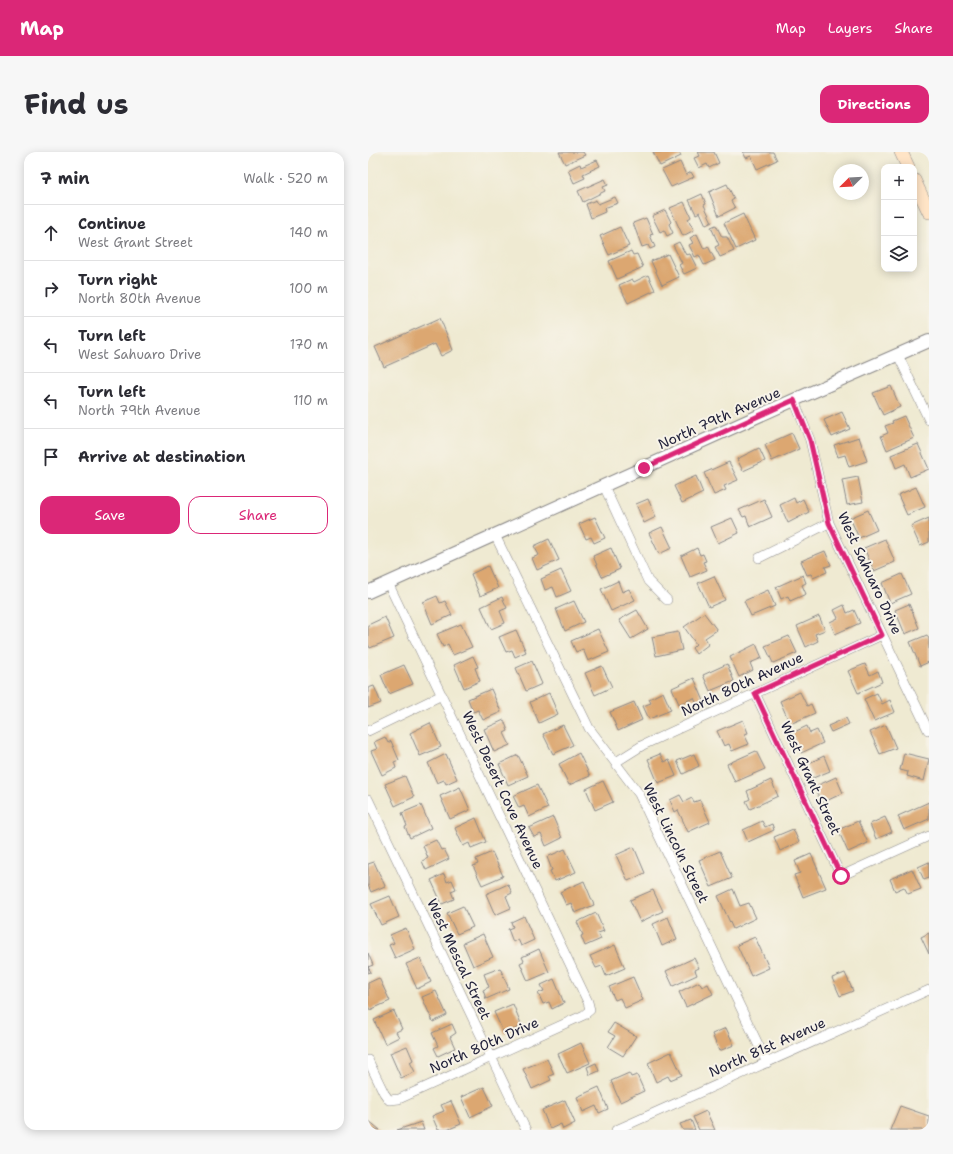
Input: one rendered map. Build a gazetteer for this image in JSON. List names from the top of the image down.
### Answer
{
  "streets": {
    "street": [
      "North 79th Avenue",
      "West Sahuaro Drive",
      "North 80th Avenue",
      "West Grant Street",
      "West Desert Cove Avenue",
      "West Lincoln Street",
      "West Mescal Street",
      "North 80th Drive",
      "North 81st Avenue"
    ]
  },
  "crossings": [
    ["North 79th Avenue", "West Sahuaro Drive"],
    ["North 79th Avenue", "West Desert Cove Avenue"],
    ["North 79th Avenue", "West Lincoln Street"],
    ["West Sahuaro Drive", "North 80th Avenue"],
    ["North 80th Avenue", "West Grant Street"],
    ["North 80th Avenue", "West Lincoln Street"],
    ["West Desert Cove Avenue", "North 80th Drive"],
    ["West Lincoln Street", "North 81st Avenue"],
    ["West Mescal Street", "North 80th Drive"]
  ],
  "north": "bottom left",
  "page": {
    "header": "Map",
    "nav": ["Map", "Layers", "Share"],
    "title": "Find us",
    "buttons": [
      "Directions",
      ["Save", "Share"]
    ],
    "heading": ["7 min", "Walk · 520 m"],
    "map_buttons": ["+", "−"],
    "list": [
      ["Continue", "West Grant Street", "140 m"],
      ["Turn right", "North 80th Avenue", "100 m"],
      ["Turn left", "West Sahuaro Drive", "170 m"],
      ["Turn left", "North 79th Avenue", "110 m"],
      "Arrive at destination"
    ]
  }
}
